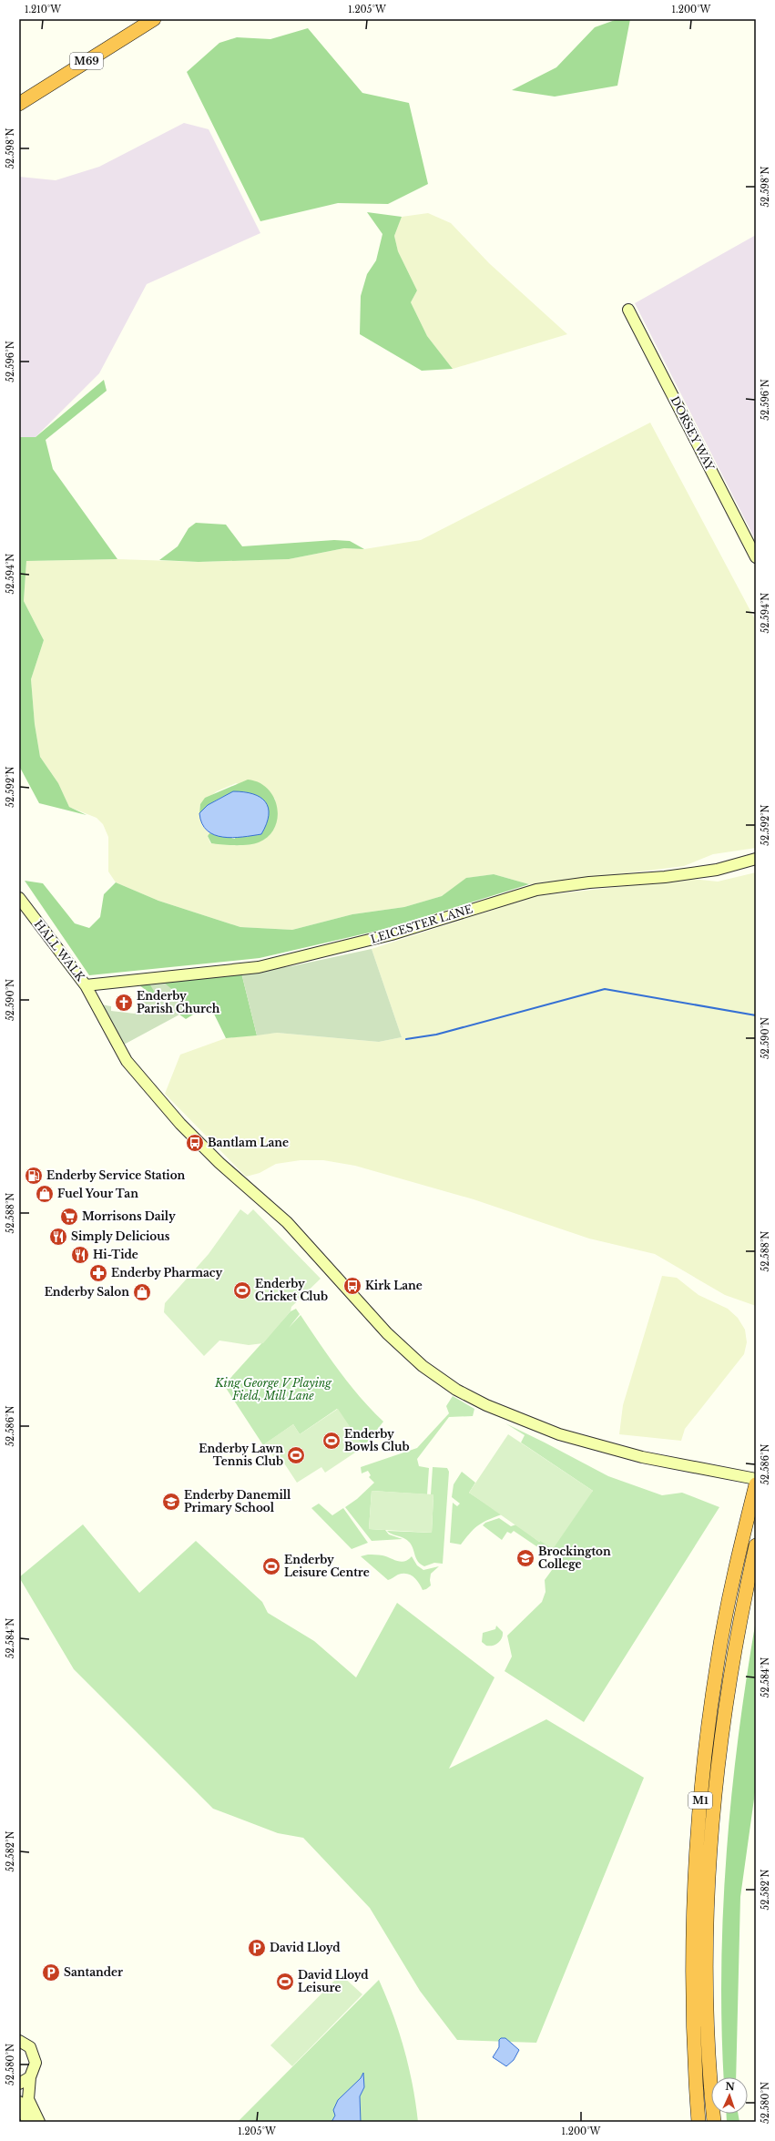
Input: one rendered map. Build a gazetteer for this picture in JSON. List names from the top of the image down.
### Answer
{
  "streets": {
    "highway": ["M69", "M1"],
    "street": ["DORSEY WAY", "LEICESTER LANE", "HALL WALK"]
  },
  "crossings": [
    ["LEICESTER LANE", "HALL WALK"]
  ],
  "parks": ["King George V Playing Field, Mill Lane"],
  "places": {
    "church": ["Enderby Parish Church"],
    "bus stop": ["Bantlam Lane", "Kirk Lane"],
    "fuel station": ["Enderby Service Station"],
    "shop": ["Fuel Your Tan", "Enderby Salon"],
    "supermarket": ["Morrisons Daily"],
    "restaurant": ["Simply Delicious", "Hi-Tide"],
    "pharmacy": ["Enderby Pharmacy"],
    "sports": [
      "Enderby Cricket Club",
      "Enderby Bowls Club",
      "Enderby Lawn Tennis Club",
      "Enderby Leisure Centre",
      "David Lloyd Leisure"
    ],
    "school or university": ["Enderby Danemill Primary School", "Brockington College"],
    "parking": ["David Lloyd", "Santander"]
  },
  "north": "top",
  "coordinates": [
    "1.210°W",
    "1.205°W",
    "1.200°W",
    "52.598°N",
    "52.596°N",
    "52.594°N",
    "52.592°N",
    "52.590°N",
    "52.588°N",
    "52.586°N",
    "52.584°N",
    "52.582°N",
    "52.580°N"
  ]
}
